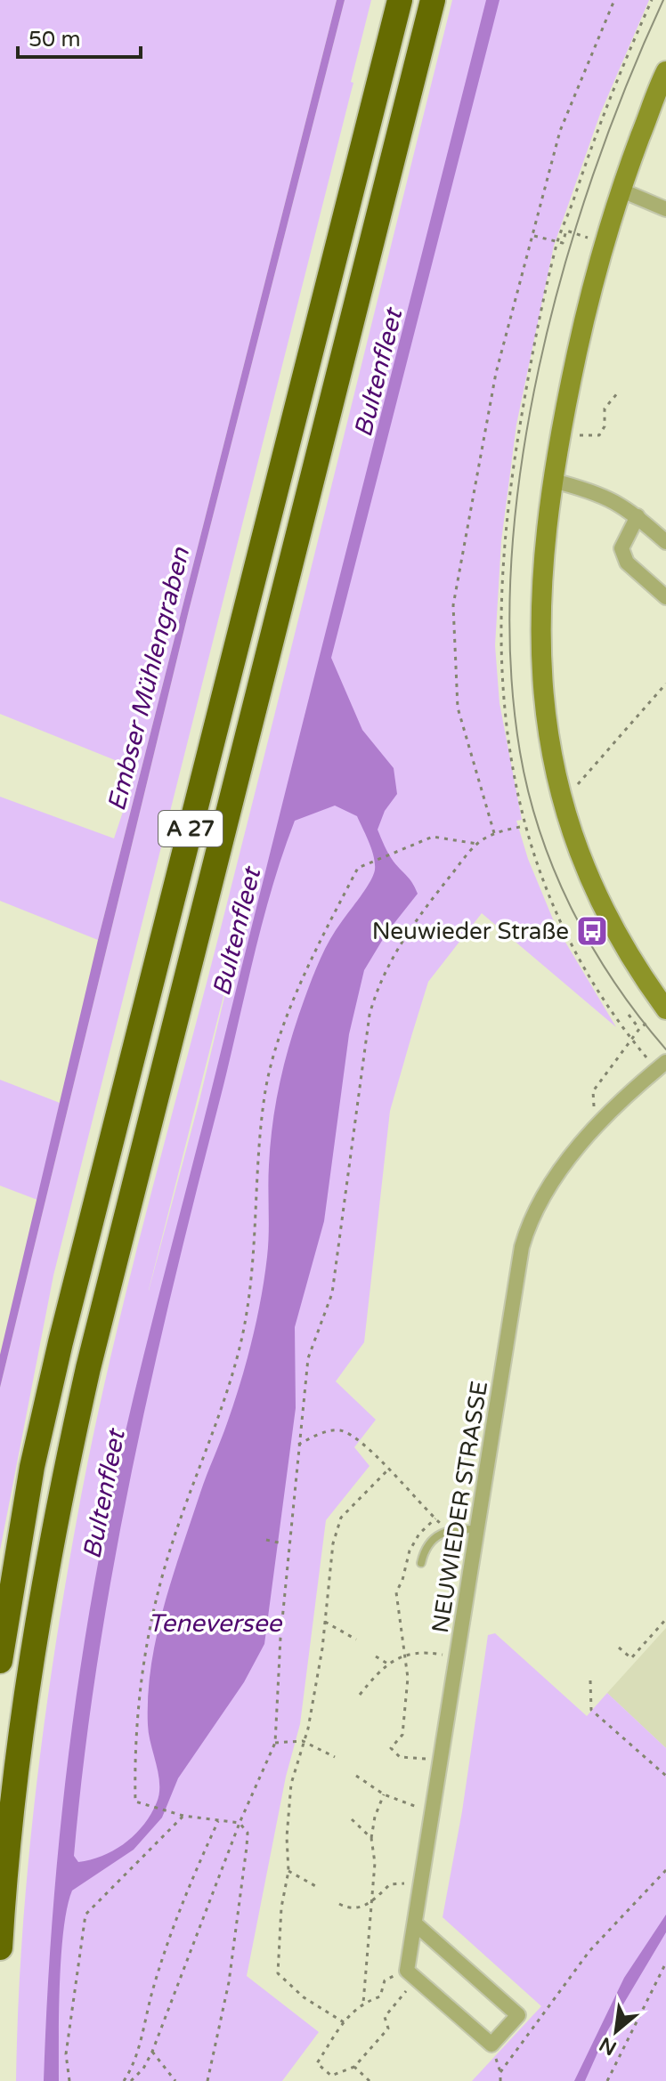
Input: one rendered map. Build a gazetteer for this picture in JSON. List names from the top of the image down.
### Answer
{
  "streets": {
    "highway": ["A 27"],
    "street": ["NEUWIEDER STRASSE"]
  },
  "water": ["Bultenfleet", "Embser Mühlengraben", "Teneversee"],
  "places": {
    "bus stop": ["Neuwieder Straße"]
  },
  "scale_bar": "50 m",
  "north": "bottom left"
}
